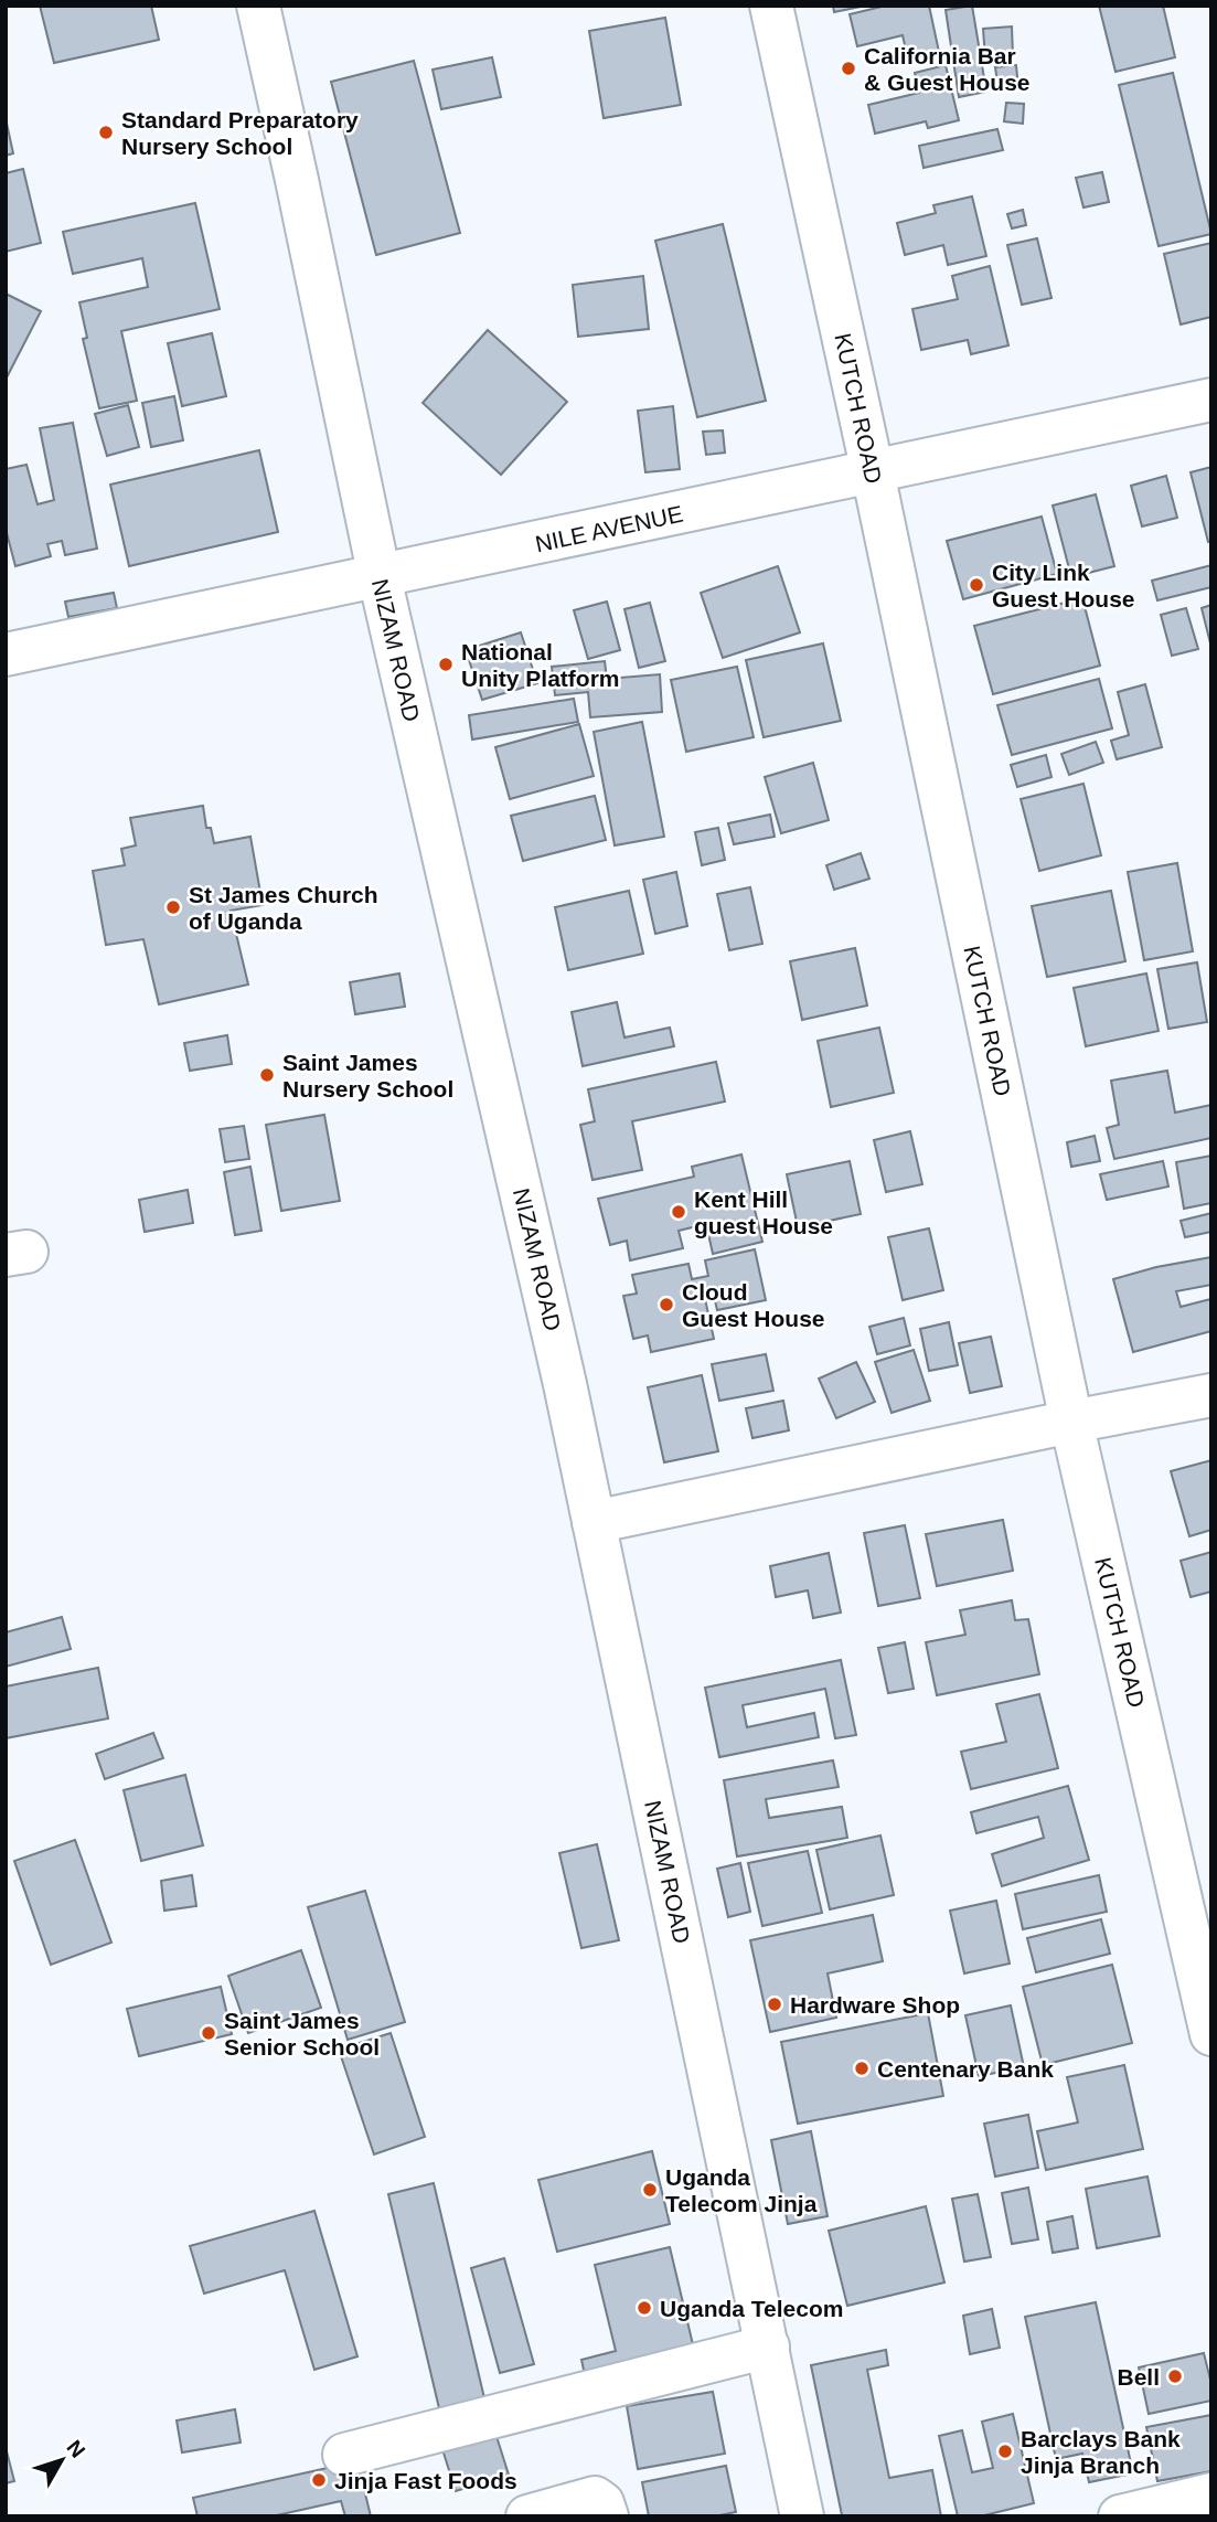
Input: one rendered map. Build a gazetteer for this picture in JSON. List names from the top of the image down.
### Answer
{
  "streets": {
    "street": ["KUTCH ROAD", "NILE AVENUE", "NIZAM ROAD"]
  },
  "crossings": [
    ["KUTCH ROAD", "NILE AVENUE"],
    ["NILE AVENUE", "NIZAM ROAD"]
  ],
  "places": [
    "California Bar & Guest House",
    "Standard Preparatory Nursery School",
    "City Link Guest House",
    "National Unity Platform",
    "St James Church of Uganda",
    "Saint James Nursery School",
    "Kent Hill guest House",
    "Cloud Guest House",
    "Hardware Shop",
    "Saint James Senior School",
    "Centenary Bank",
    "Uganda Telecom Jinja",
    "Uganda Telecom",
    "Bell",
    "Barclays Bank Jinja Branch",
    "Jinja Fast Foods"
  ],
  "north": "top right"
}
